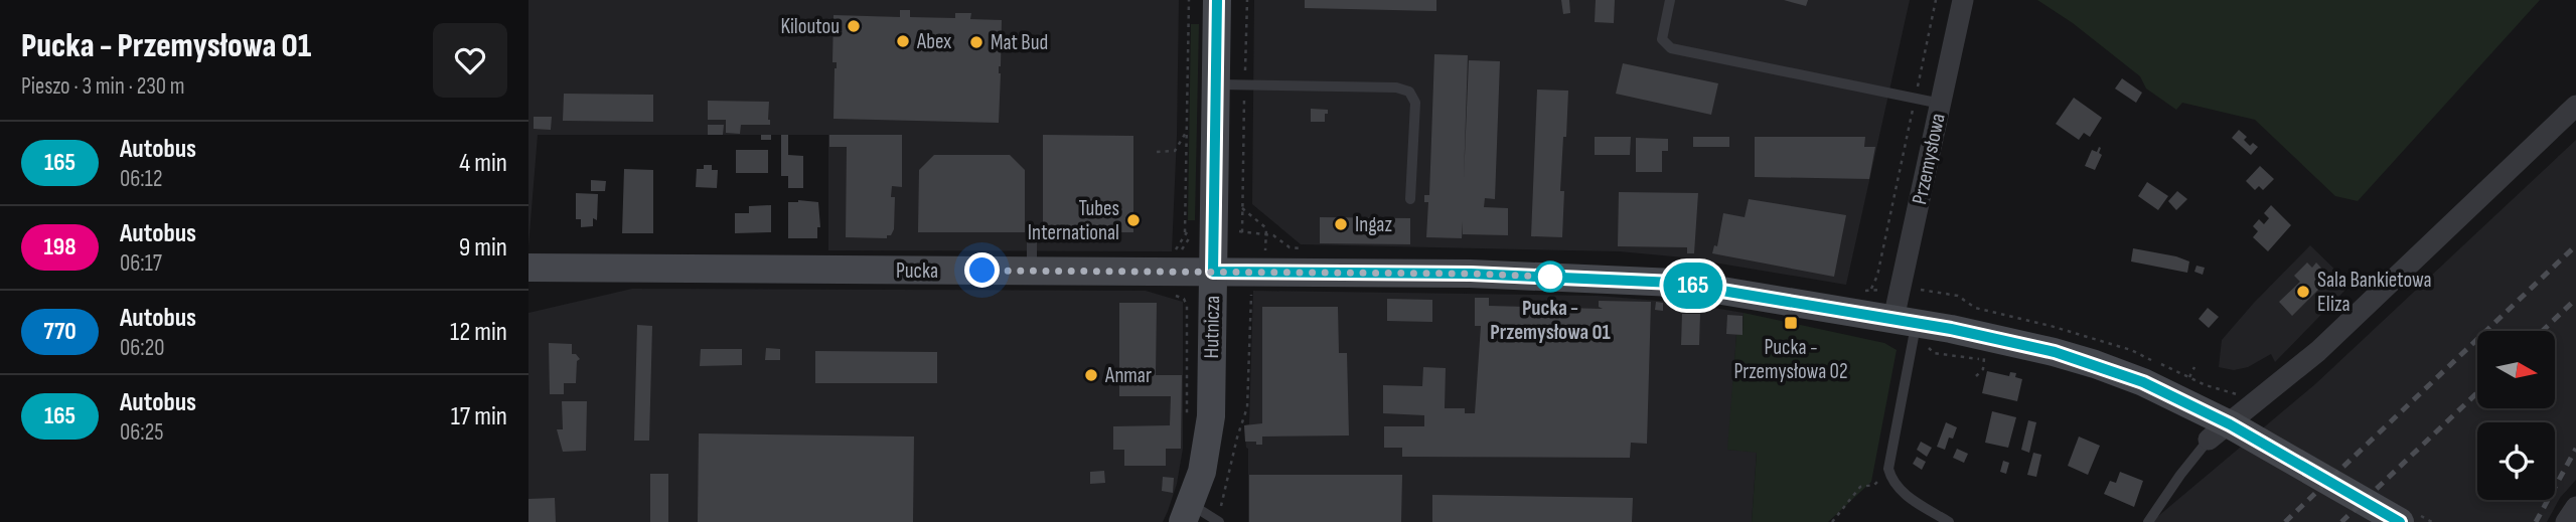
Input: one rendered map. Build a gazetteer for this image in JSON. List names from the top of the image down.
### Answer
{
  "streets": {
    "street": ["Przemysłowa", "Pucka", "Hutnicza"]
  },
  "crossings": [
    ["Przemysłowa", "Pucka"],
    ["Pucka", "Hutnicza"]
  ],
  "places": {
    "other": [
      "Kiloutou",
      "Abex",
      "Mat Bud",
      "Tubes International",
      "Ingaz",
      "Pucka - Przemysłowa 01",
      "Sala Bankietowa Eliza",
      "Anmar"
    ],
    "transit": ["Pucka - Przemysłowa 02"]
  },
  "lines": ["bus line 165"],
  "north": "right",
  "page": {
    "heading": ["Pucka - Przemysłowa 01", "Pieszo · 3 min · 230 m"],
    "on_map": "165",
    "list": [
      {
        "mark": "165",
        "name": "Autobus",
        "note": "06:12",
        "value": "4 min"
      },
      {
        "mark": "198",
        "name": "Autobus",
        "note": "06:17",
        "value": "9 min"
      },
      {
        "mark": "770",
        "name": "Autobus",
        "note": "06:20",
        "value": "12 min"
      },
      {
        "mark": "165",
        "name": "Autobus",
        "note": "06:25",
        "value": "17 min"
      }
    ]
  }
}
